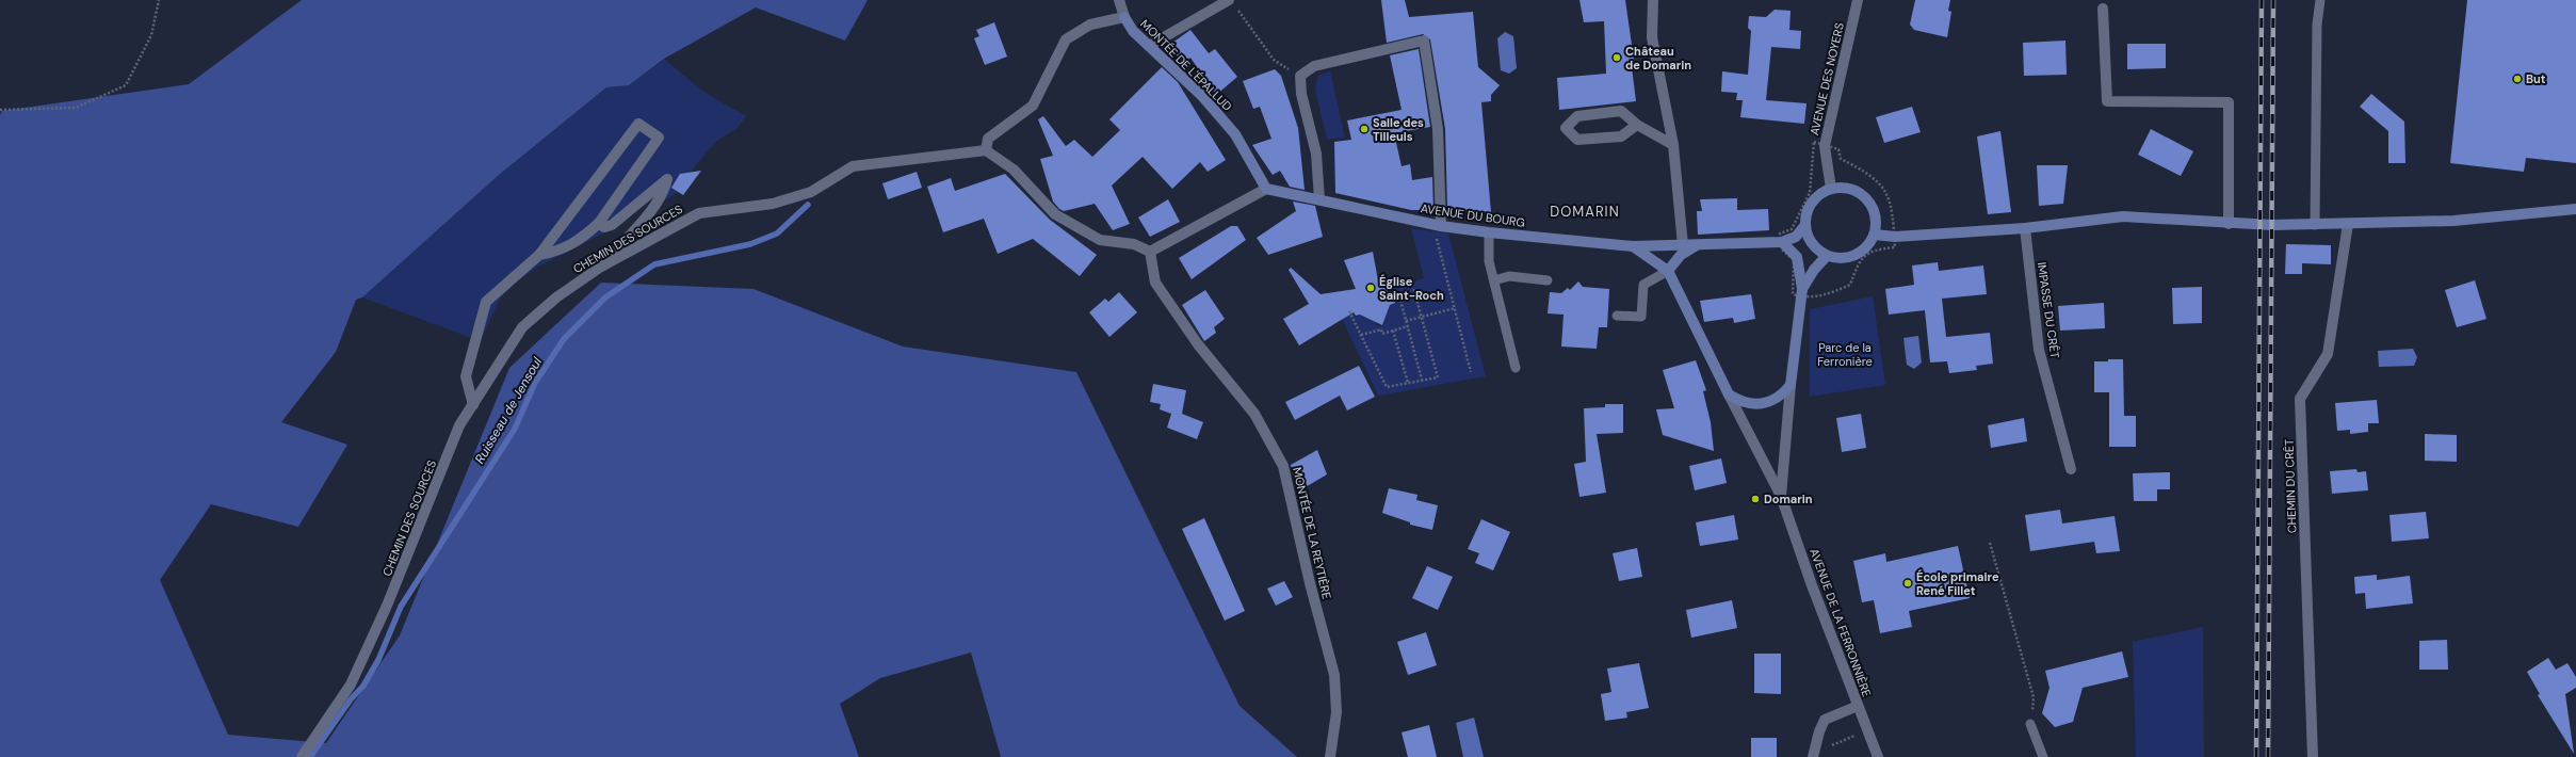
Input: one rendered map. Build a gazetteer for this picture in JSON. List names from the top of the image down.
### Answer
{
  "streets": {
    "street": [
      "MONTÉE DE L'ÉPALLUD",
      "AVENUE DES NOYERS",
      "AVENUE DU BOURG",
      "CHEMIN DES SOURCES",
      "IMPASSE DU CRÊT",
      "CHEMIN DU CRÊT",
      "MONTÉE DE LA REYTIÈRE",
      "AVENUE DE LA FERRONNIÈRE"
    ]
  },
  "crossings": [
    ["MONTÉE DE L'ÉPALLUD", "AVENUE DU BOURG"],
    ["AVENUE DES NOYERS", "AVENUE DU BOURG"],
    ["AVENUE DES NOYERS", "AVENUE DE LA FERRONNIÈRE"],
    ["AVENUE DU BOURG", "AVENUE DE LA FERRONNIÈRE"]
  ],
  "districts": ["DOMARIN"],
  "water": ["Ruisseau de Jensoul"],
  "parks": ["Parc de la Ferronière"],
  "places": [
    "Château de Domarin",
    "But",
    "Salle des Tilleuls",
    "Église Saint-Roch",
    "Domarin",
    "École primaire René Fillet"
  ]
}
